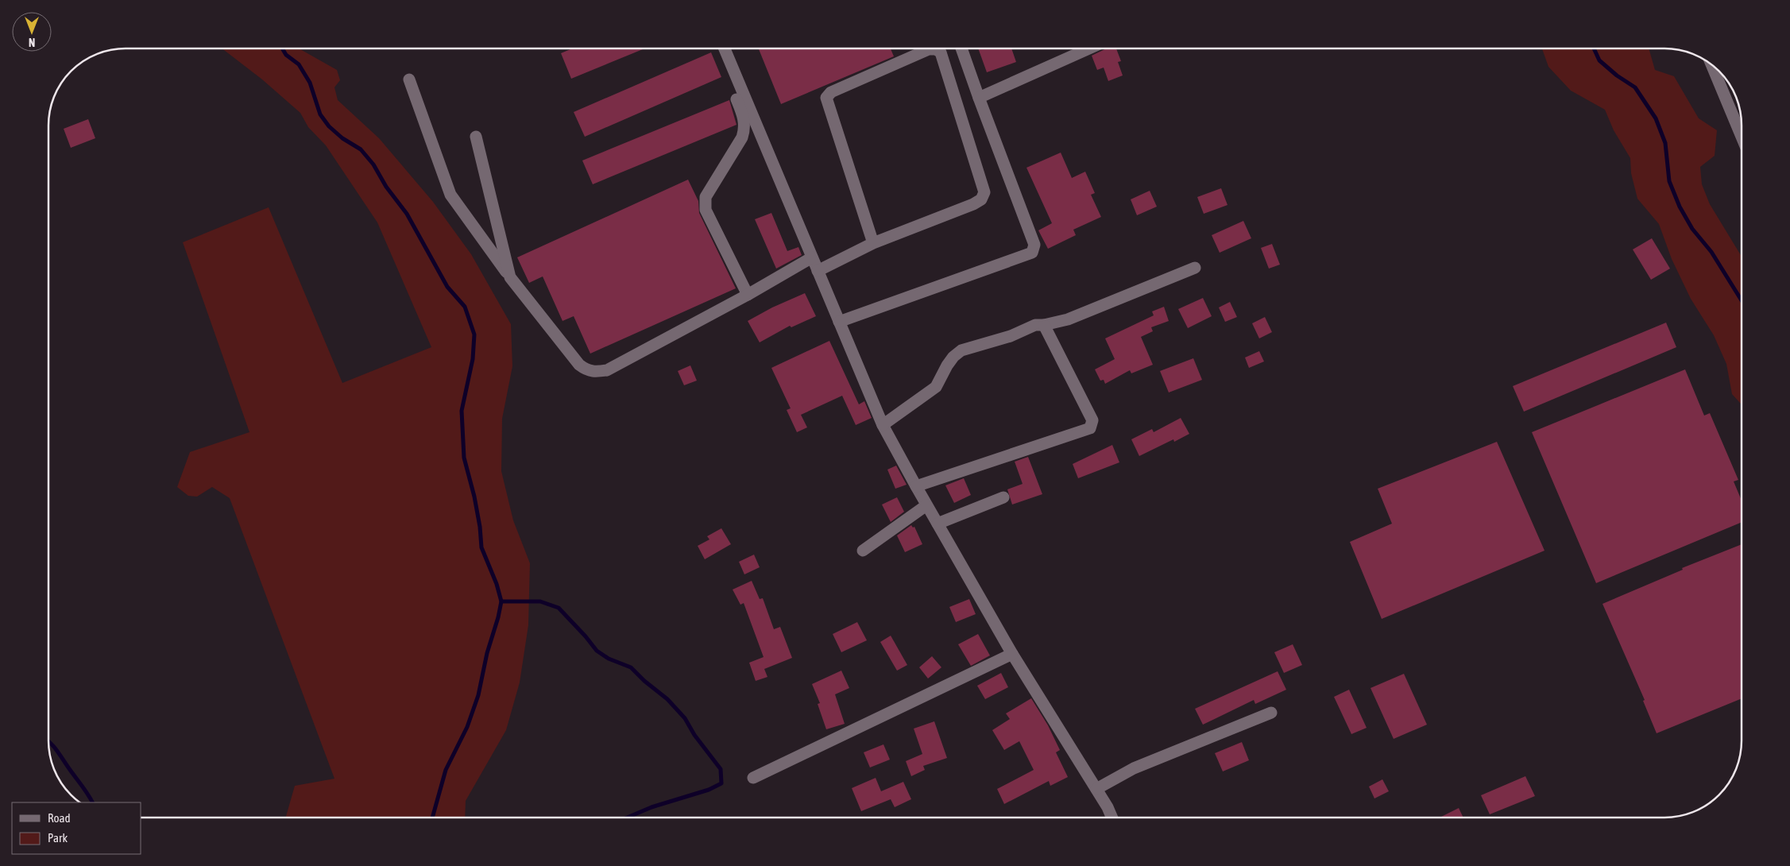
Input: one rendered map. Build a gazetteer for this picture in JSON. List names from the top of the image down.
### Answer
{
  "legend": ["Road", "Park"],
  "north": "bottom"
}
